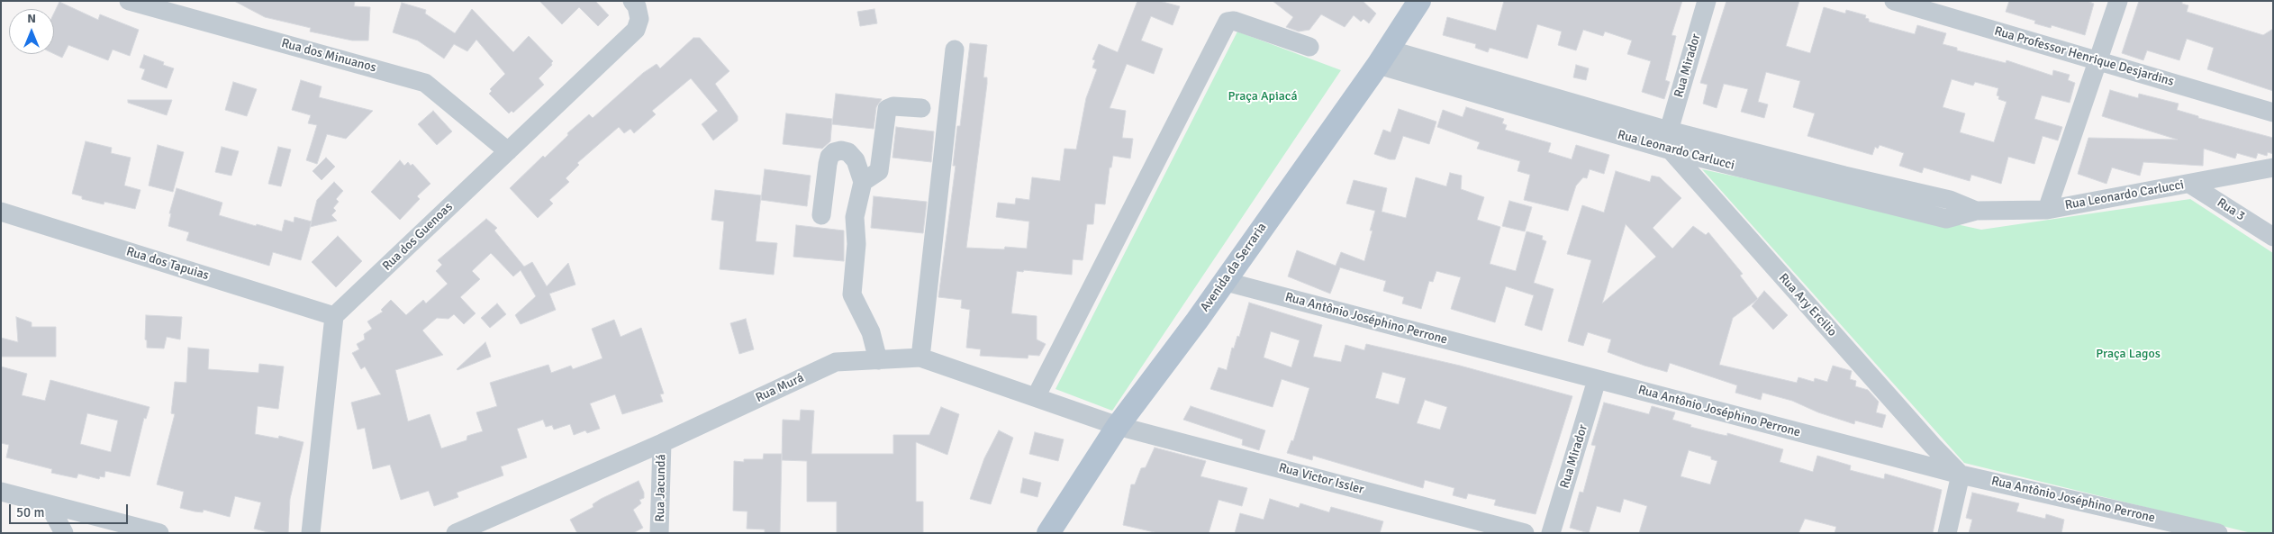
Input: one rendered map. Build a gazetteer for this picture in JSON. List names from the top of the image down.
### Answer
{
  "streets": {
    "main road": ["Avenida da Serraria"],
    "street": [
      "Rua dos Minuanos",
      "Rua Professor Henrique Desjardins",
      "Rua Mirador",
      "Rua Leonardo Carlucci",
      "Rua 3",
      "Rua dos Guenoas",
      "Rua dos Tapuias",
      "Rua Ary Ercilio",
      "Rua Antônio Joséphino Perrone",
      "Rua Murá",
      "Rua Victor Issler",
      "Rua Jacundá"
    ]
  },
  "crossings": [
    ["Rua dos Minuanos", "Rua dos Guenoas"],
    ["Rua Mirador", "Rua Leonardo Carlucci"],
    ["Rua Mirador", "Rua Antônio Joséphino Perrone"],
    ["Rua Leonardo Carlucci", "Rua 3"],
    ["Rua Leonardo Carlucci", "Avenida da Serraria"],
    ["Rua Leonardo Carlucci", "Rua Ary Ercilio"],
    ["Rua dos Guenoas", "Rua dos Tapuias"],
    ["Avenida da Serraria", "Rua Antônio Joséphino Perrone"],
    ["Avenida da Serraria", "Rua Murá"],
    ["Avenida da Serraria", "Rua Victor Issler"],
    ["Rua Ary Ercilio", "Rua Antônio Joséphino Perrone"],
    ["Rua Murá", "Rua Victor Issler"],
    ["Rua Murá", "Rua Jacundá"]
  ],
  "parks": ["Praça Apiacá", "Praça Lagos"],
  "scale_bar": "50 m",
  "north": "top"
}
